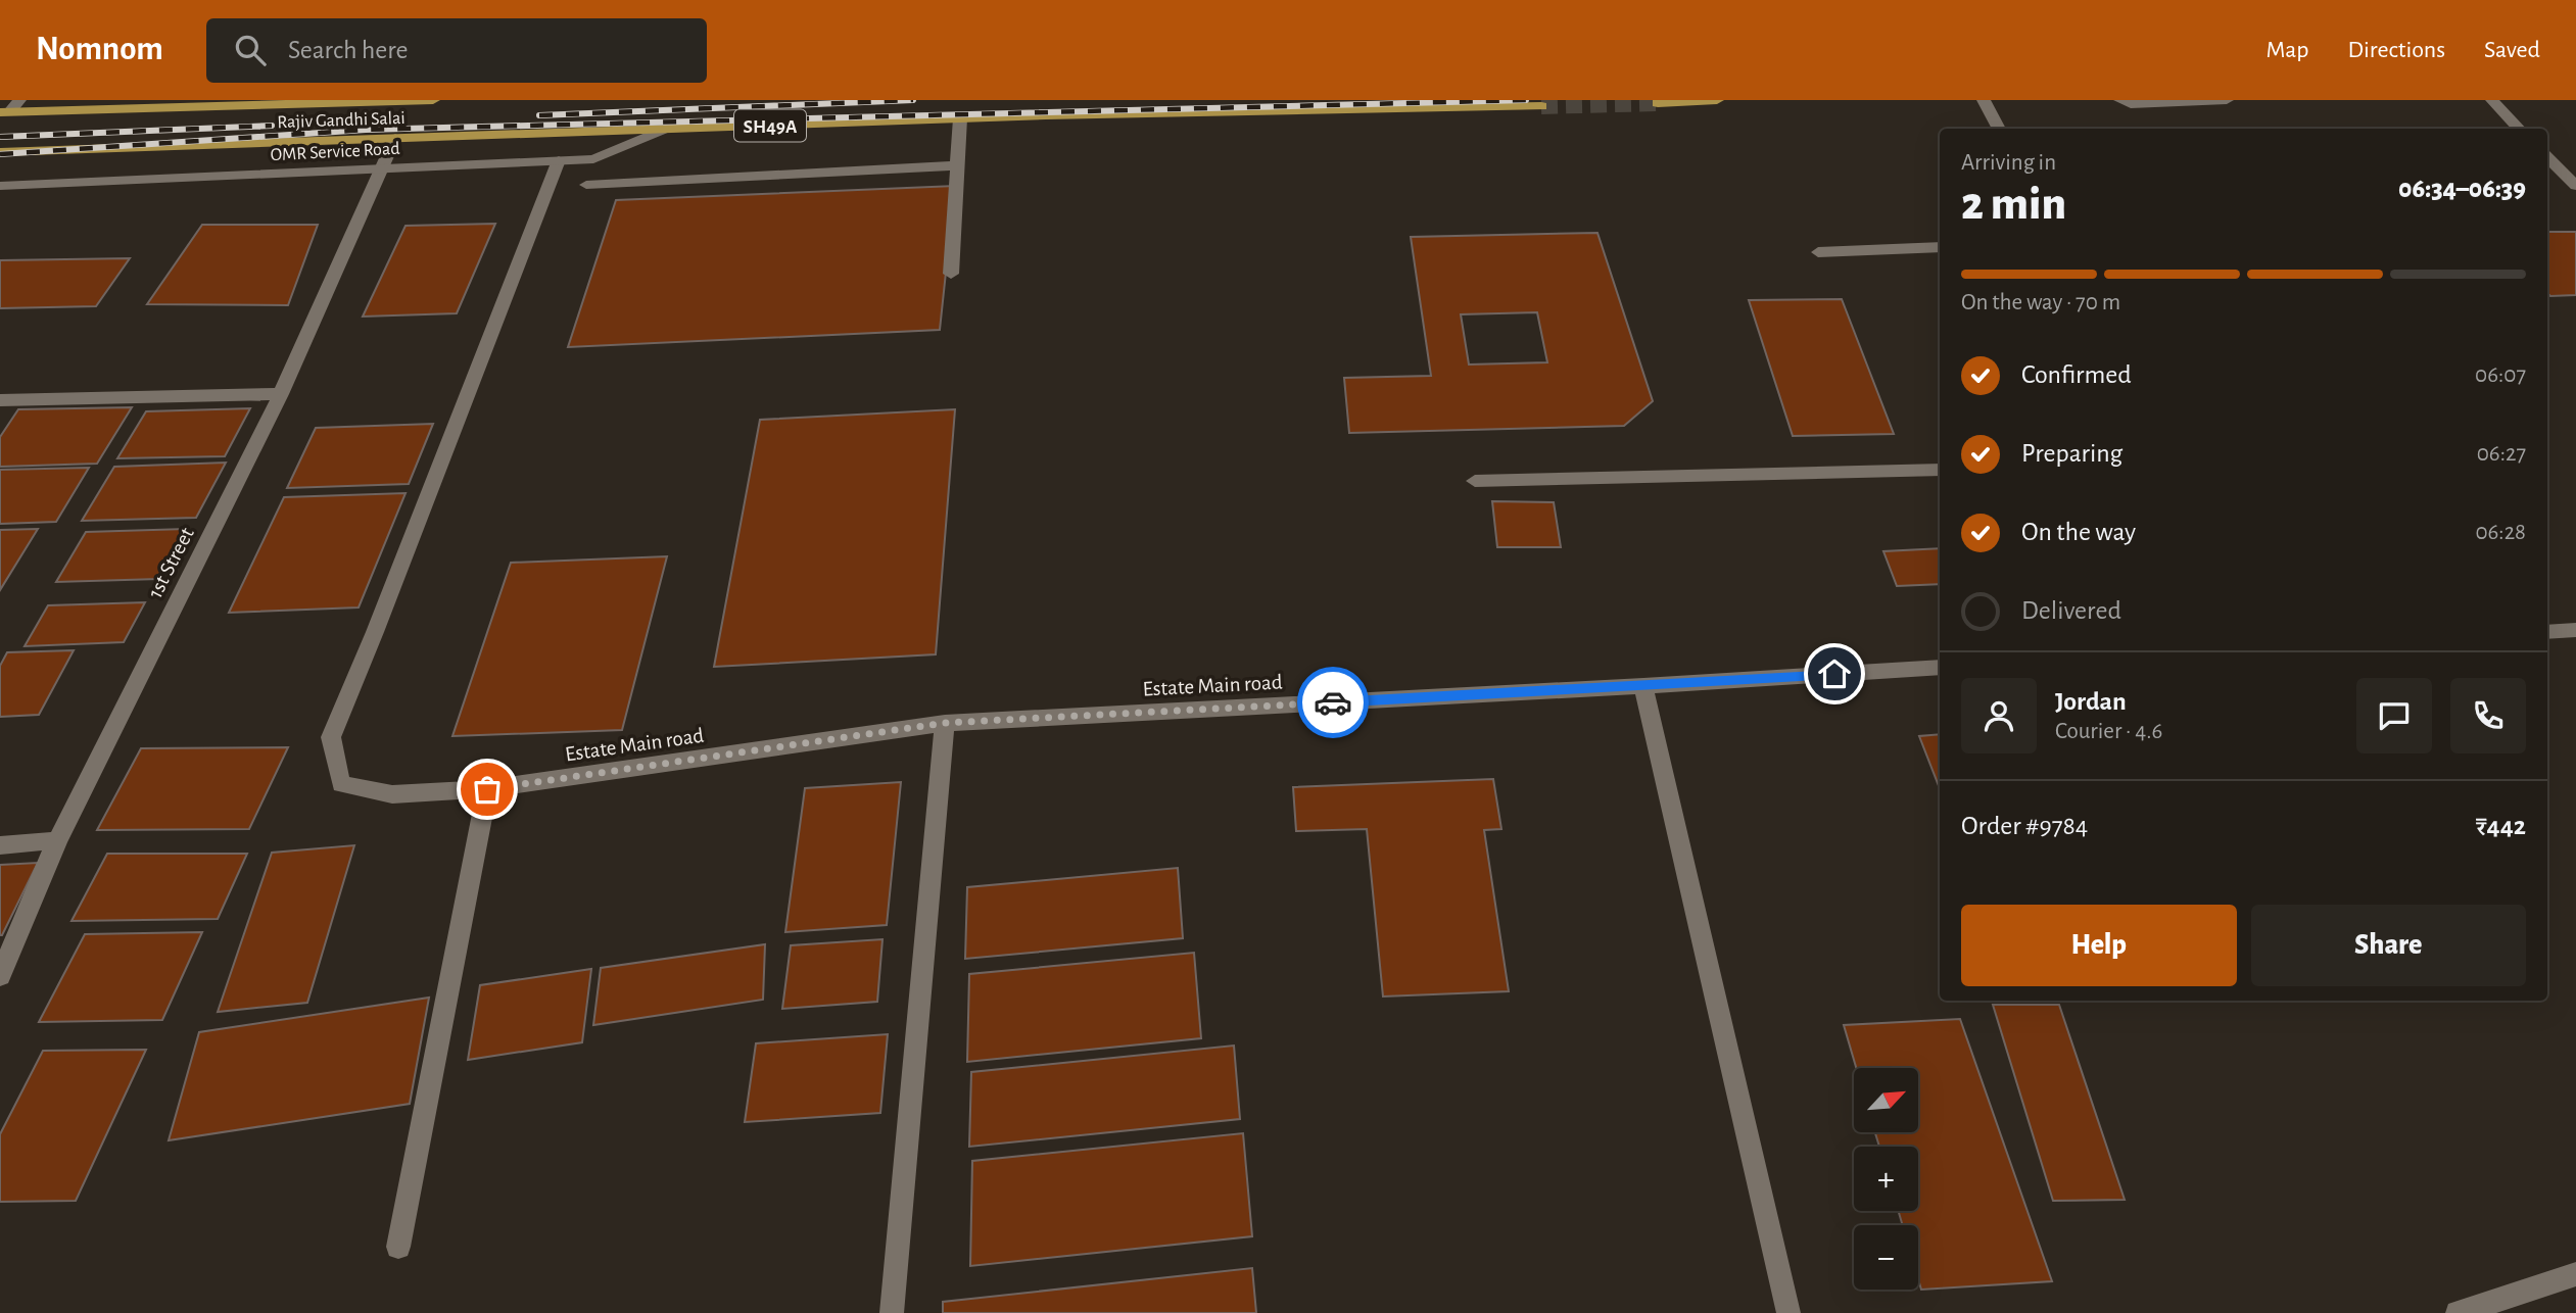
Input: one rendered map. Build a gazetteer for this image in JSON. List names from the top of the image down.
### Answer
{
  "streets": {
    "main road": ["Rajiv Gandhi Salai", "SH49A"],
    "street": ["OMR Service Road", "1st Street", "Estate Main road"]
  },
  "crossings": [
    ["Rajiv Gandhi Salai", "OMR Service Road"],
    ["Rajiv Gandhi Salai", "1st Street"],
    ["OMR Service Road", "1st Street"],
    ["OMR Service Road", "Estate Main road"]
  ],
  "north": "top right",
  "page": {
    "header": "Nomnom",
    "search": "Search here",
    "nav": ["Map", "Directions", "Saved"],
    "heading": ["2 min", "Arriving in", "06:34–06:39"],
    "panel": [
      "Jordan",
      "Courier · 4.6",
      "Order #9784",
      "₹442"
    ],
    "bar": "On the way · 70 m",
    "list": [
      ["Confirmed", "06:07"],
      ["Preparing", "06:27"],
      ["On the way", "06:28"],
      "Delivered"
    ],
    "buttons": ["Help", "Share"],
    "map_buttons": ["+", "−"]
  }
}
